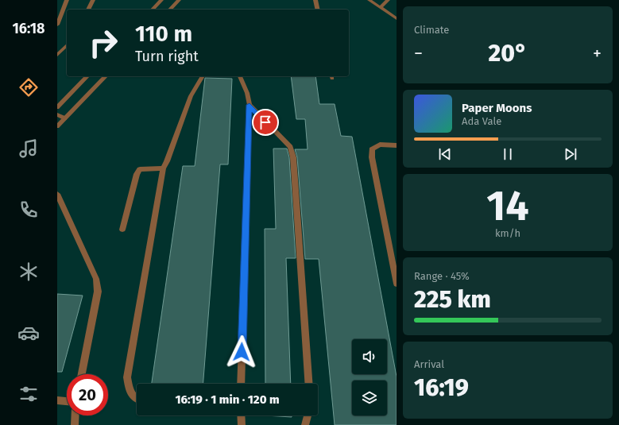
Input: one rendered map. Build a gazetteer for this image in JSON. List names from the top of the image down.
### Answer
{
  "page": {
    "tabs": "16:18",
    "tile": [
      "Climate",
      ["14", "km/h"],
      ["Range · 45%", "225 km"],
      ["Arrival", "16:19"]
    ],
    "turn": ["110 m", "Turn right"],
    "heat": ["−", "20°", "+"],
    "song": ["Paper Moons", "Ada Vale"],
    "limit": "20",
    "trip": "16:19 · 1 min · 120 m"
  }
}
